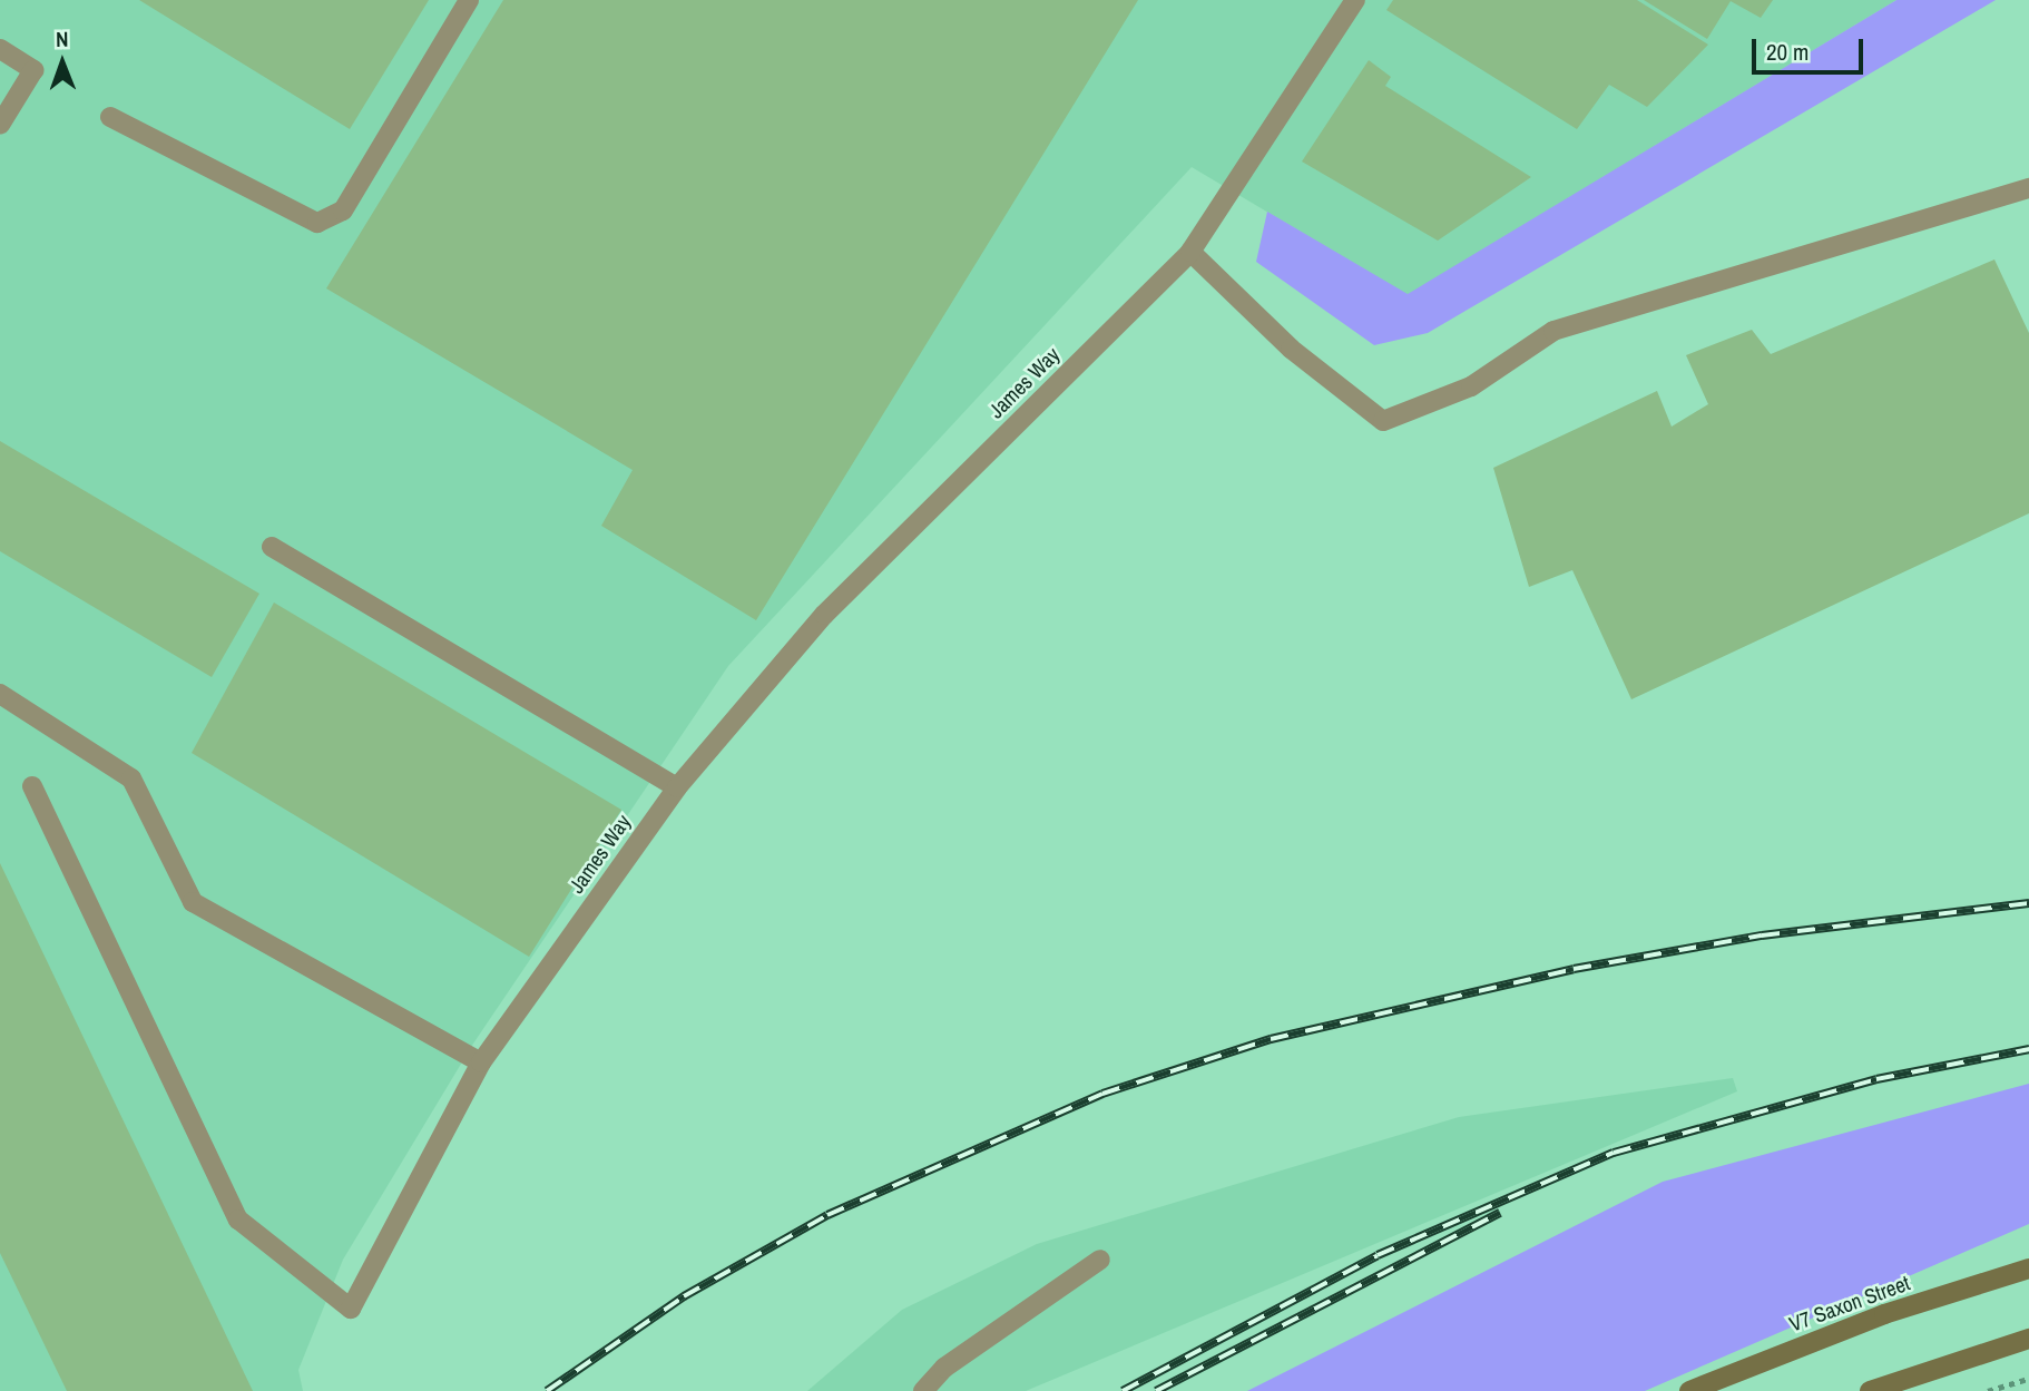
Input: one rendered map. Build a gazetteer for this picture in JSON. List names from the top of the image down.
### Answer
{
  "streets": {
    "main road": ["V7 Saxon Street"],
    "street": ["James Way"]
  },
  "scale_bar": "20 m",
  "north": "top"
}
